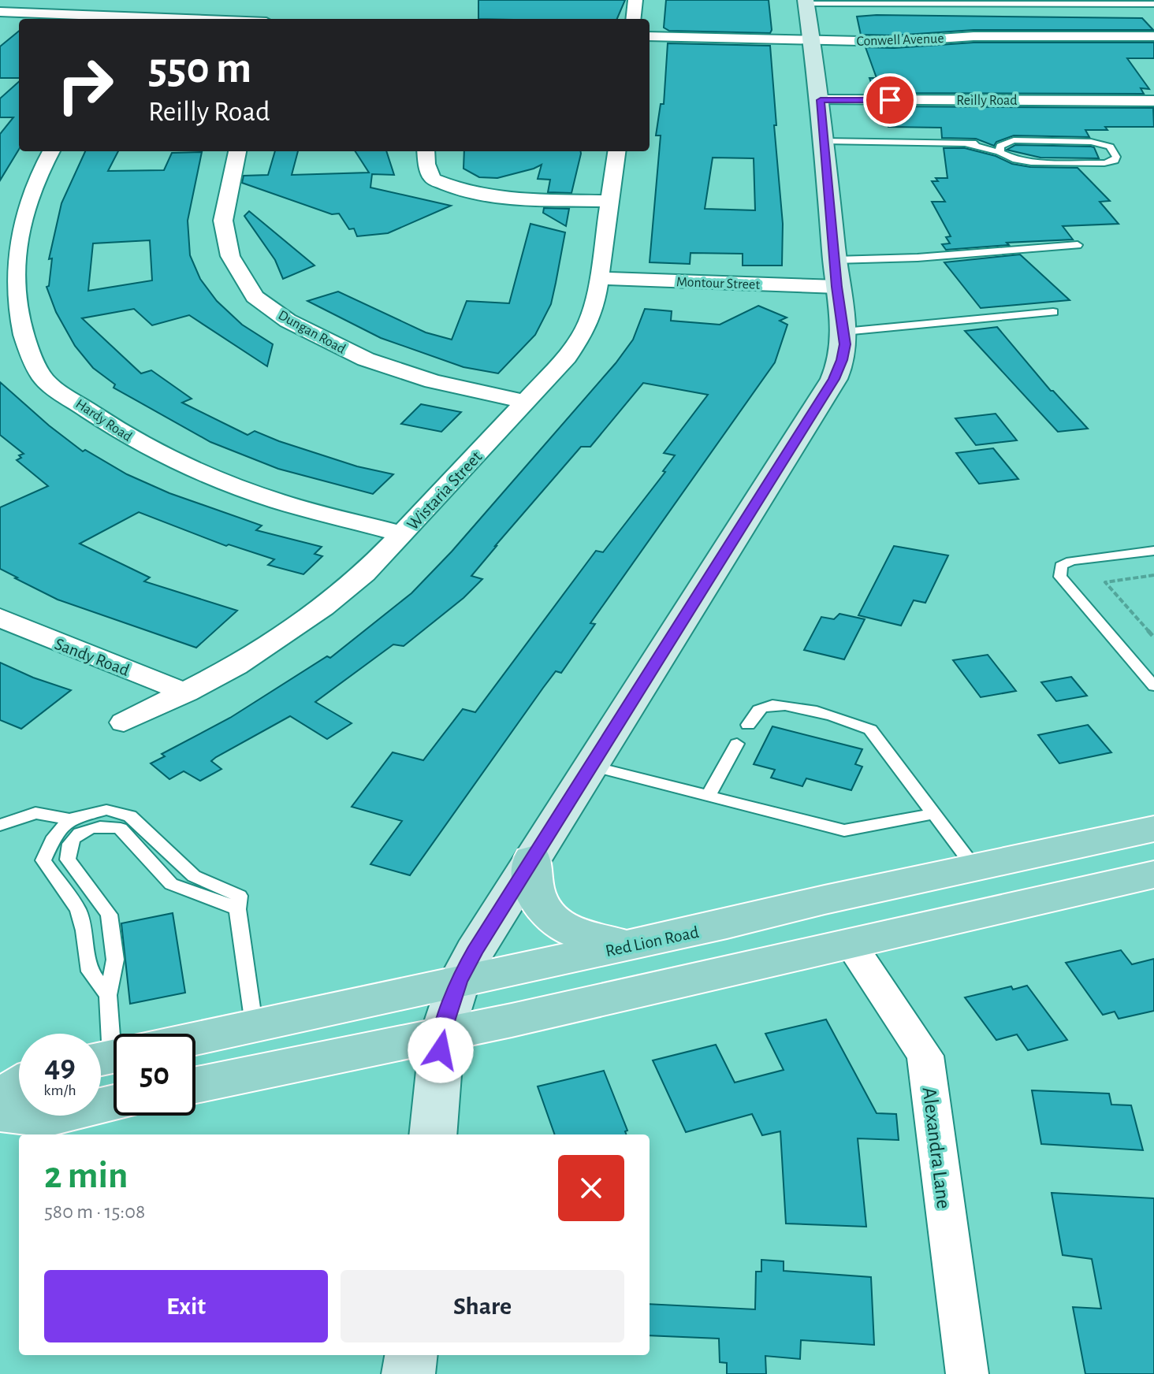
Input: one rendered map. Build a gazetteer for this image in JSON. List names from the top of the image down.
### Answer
{
  "streets": {
    "main road": ["Red Lion Road"],
    "street": [
      "Conwell Avenue",
      "Reilly Road",
      "Montour Street",
      "Dungan Road",
      "Hardy Road",
      "Wistaria Street",
      "Sandy Road",
      "Alexandra Lane"
    ]
  },
  "crossings": [
    ["Montour Street", "Wistaria Street"],
    ["Dungan Road", "Wistaria Street"],
    ["Hardy Road", "Wistaria Street"],
    ["Wistaria Street", "Sandy Road"]
  ],
  "page": {
    "turn": ["550 m", "Reilly Road"],
    "speed": "49 km/h",
    "limit": "50",
    "heading": ["2 min", "580 m · 15:08"],
    "buttons": ["Exit", "Share"]
  }
}
